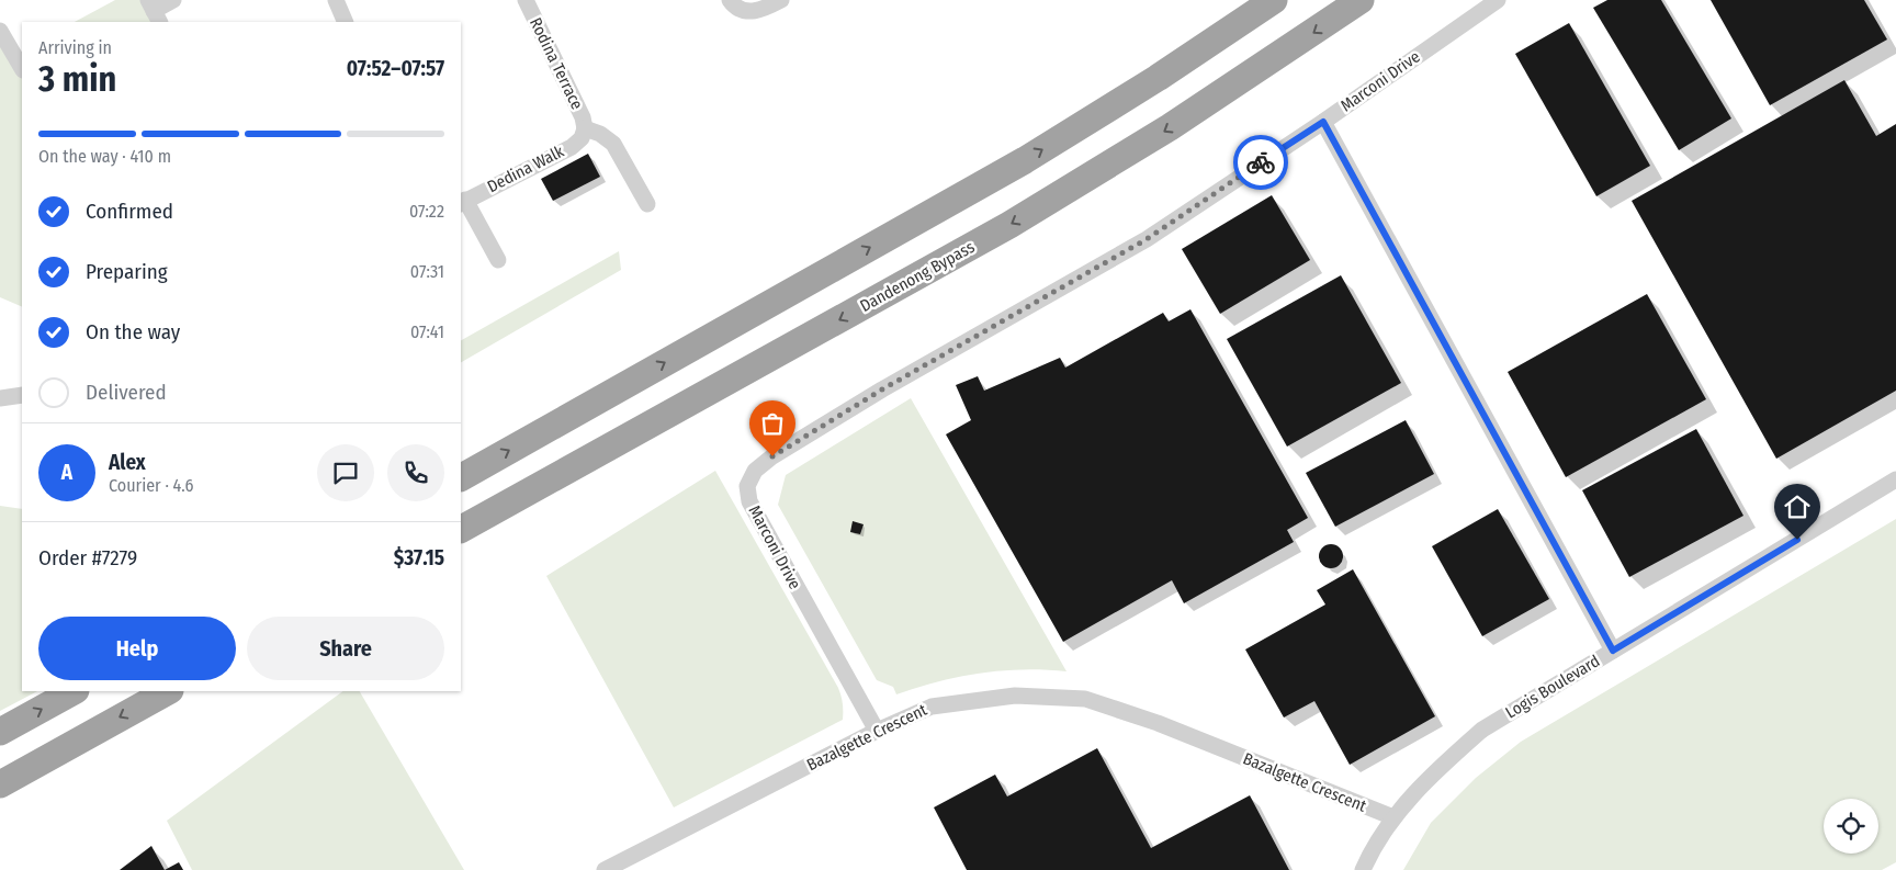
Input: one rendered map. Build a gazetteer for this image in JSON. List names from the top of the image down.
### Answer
{
  "streets": {
    "highway": ["Dandenong Bypass"],
    "street": [
      "Rodina Terrace",
      "Marconi Drive",
      "Dedina Walk",
      "Logis Boulevard",
      "Bazalgette Crescent"
    ]
  },
  "crossings": [
    ["Rodina Terrace", "Dedina Walk"],
    ["Marconi Drive", "Bazalgette Crescent"],
    ["Logis Boulevard", "Bazalgette Crescent"]
  ],
  "page": {
    "heading": ["3 min", "Arriving in", "07:52–07:57"],
    "panel": [
      "Alex",
      "Courier · 4.6",
      "Order #7279",
      "$37.15"
    ],
    "bar": "On the way · 410 m",
    "list": [
      ["Confirmed", "07:22"],
      ["Preparing", "07:31"],
      ["On the way", "07:41"],
      "Delivered"
    ],
    "round": "A",
    "buttons": ["Help", "Share"]
  }
}
